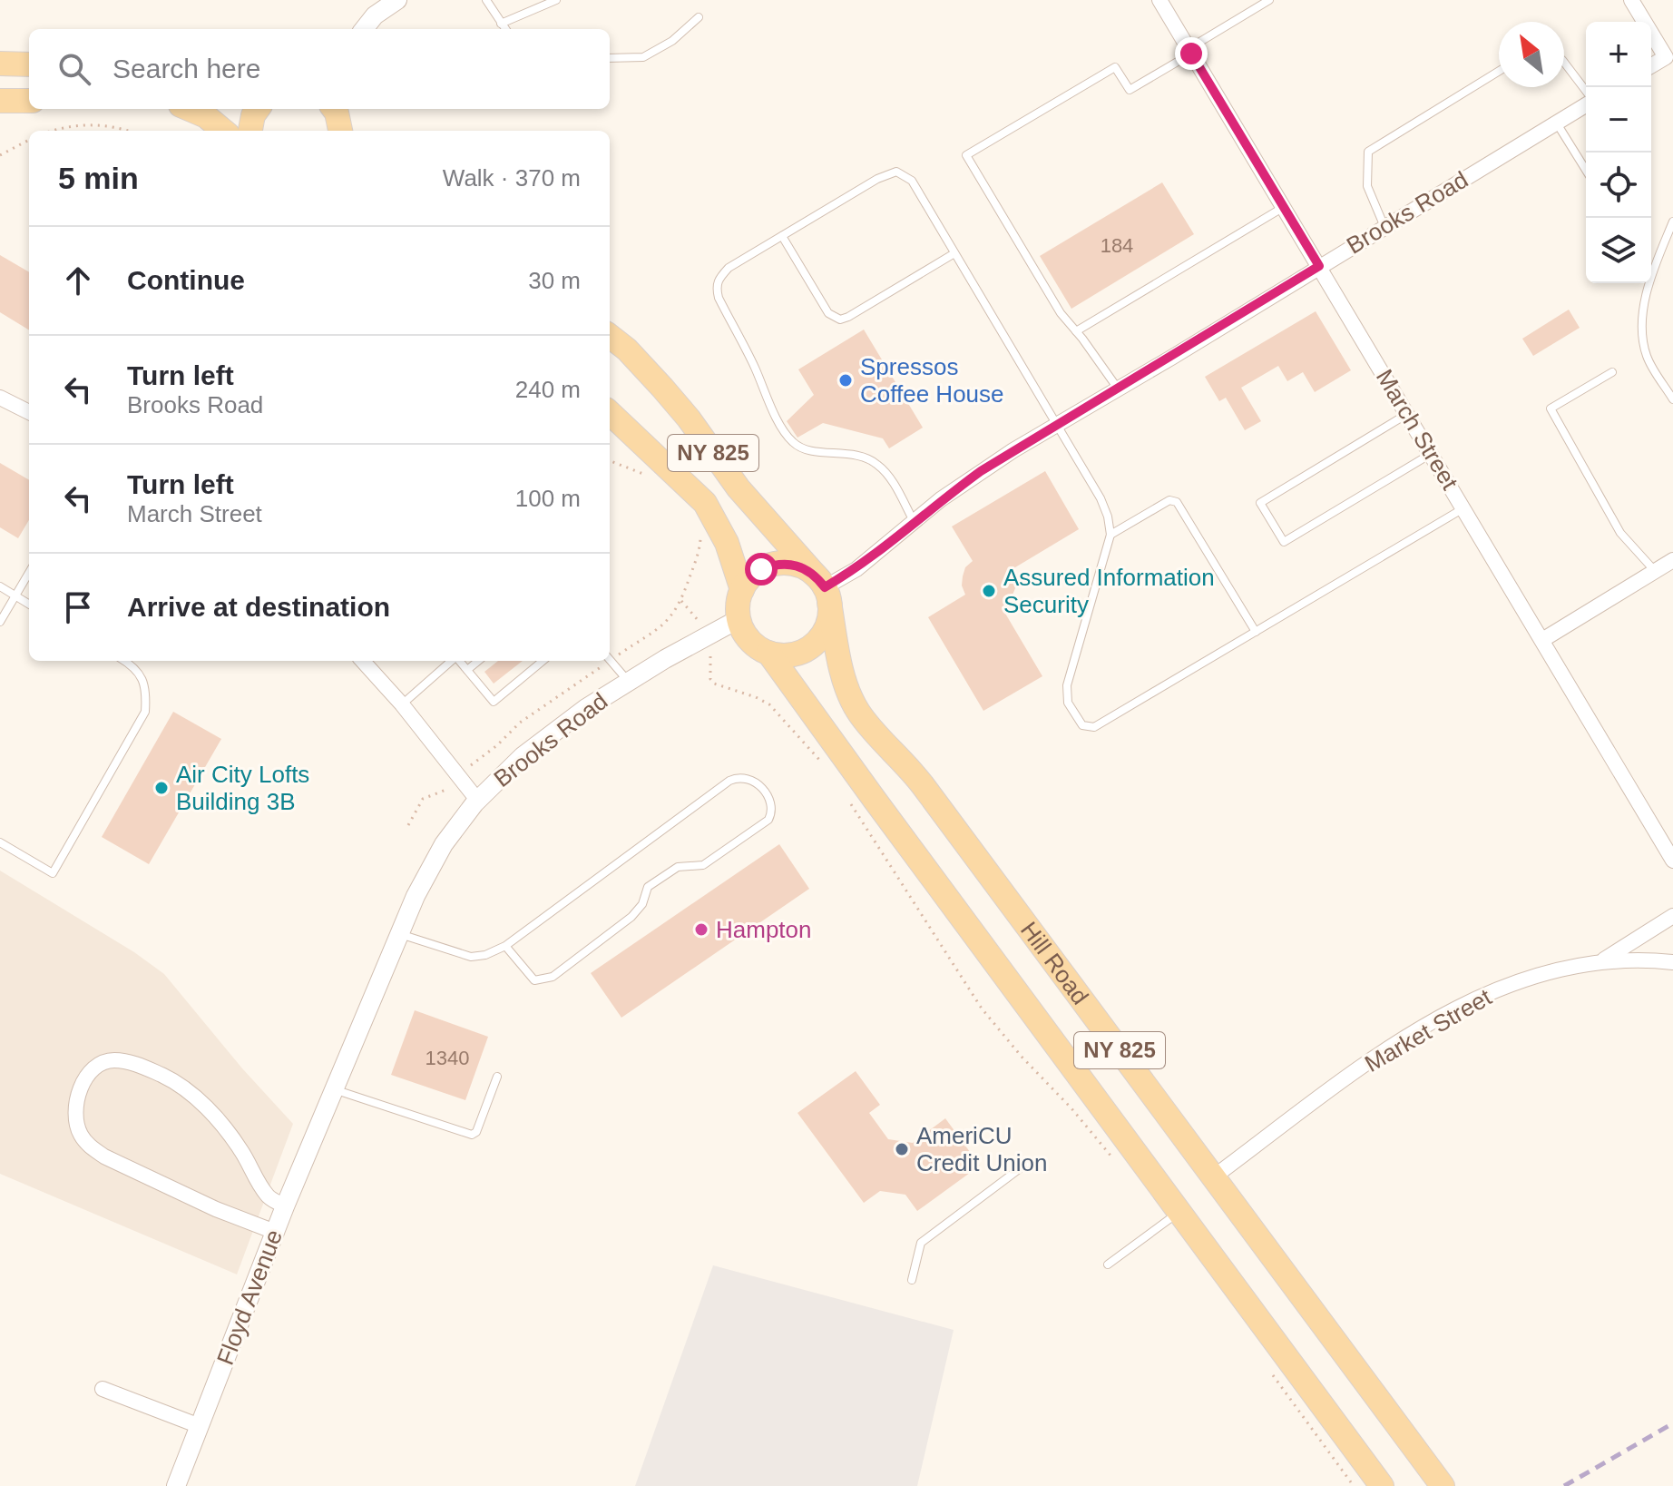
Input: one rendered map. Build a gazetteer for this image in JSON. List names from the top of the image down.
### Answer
{
  "streets": {
    "main road": ["NY 825", "Hill Road"],
    "street": [
      "Brooks Road",
      "March Street",
      "Market Street",
      "Floyd Avenue"
    ]
  },
  "crossings": [
    ["Brooks Road", "March Street"],
    ["Brooks Road", "NY 825"],
    ["Brooks Road", "Hill Road"],
    ["Brooks Road", "Floyd Avenue"],
    ["NY 825", "Hill Road"],
    ["Hill Road", "Market Street"]
  ],
  "places": [
    "Spressos Coffee House",
    "Assured Information Security",
    "Air City Lofts Building 3B",
    "Hampton",
    "AmeriCU Credit Union"
  ],
  "house_numbers": ["184", "1340"],
  "north": "top left",
  "page": {
    "map_buttons": ["+", "−"],
    "search": "Search here",
    "heading": ["5 min", "Walk · 370 m"],
    "list": [
      ["Continue", "30 m"],
      ["Turn left", "Brooks Road", "240 m"],
      ["Turn left", "March Street", "100 m"],
      "Arrive at destination"
    ]
  }
}
